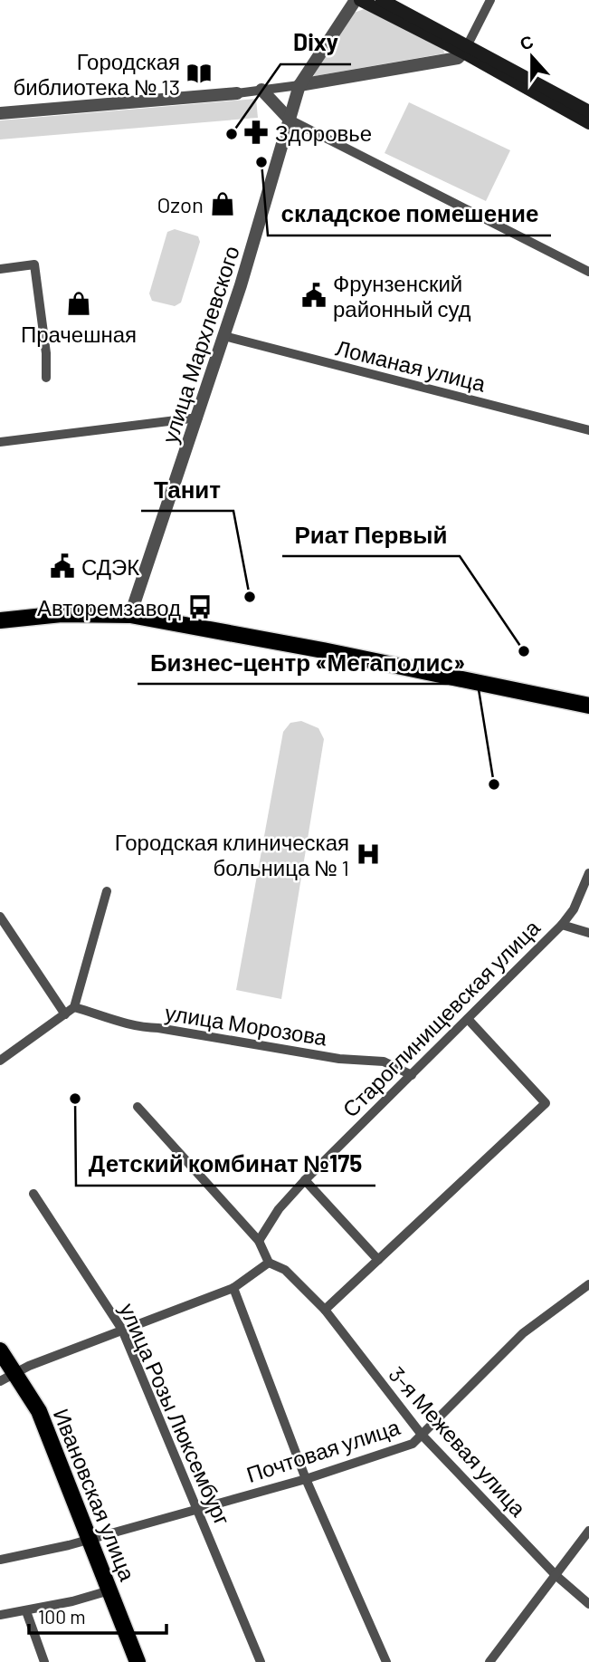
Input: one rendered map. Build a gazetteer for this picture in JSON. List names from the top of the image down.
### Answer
{
  "streets": {
    "main road": ["Ивановская улица"],
    "street": [
      "улица Мархлевского",
      "Ломаная улица",
      "Староглинищевская улица",
      "улица Морозова",
      "улица Розы Люксембург",
      "3-я Межевая улица",
      "Почтовая улица"
    ]
  },
  "crossings": [
    ["улица Мархлевского", "Ломаная улица"],
    ["Староглинищевская улица", "улица Морозова"],
    ["улица Розы Люксембург", "Почтовая улица"],
    ["3-я Межевая улица", "Почтовая улица"],
    ["Почтовая улица", "Ивановская улица"]
  ],
  "places": {
    "library": ["Городская библиотека № 13"],
    "pharmacy": ["Здоровье"],
    "other": [
      "Dixy",
      "складское помешение",
      "Танит",
      "Риат Первый",
      "Бизнес-центр «Мегаполис»",
      "Детский комбинат №175"
    ],
    "shop": ["Ozon", "Прачешная"],
    "public building": ["Фрунзенский районный суд", "СДЭК"],
    "bus stop": ["Авторемзавод"],
    "hospital": ["Городская клиническая больница № 1"]
  },
  "scale_bar": "100 m",
  "north": "top"
}
